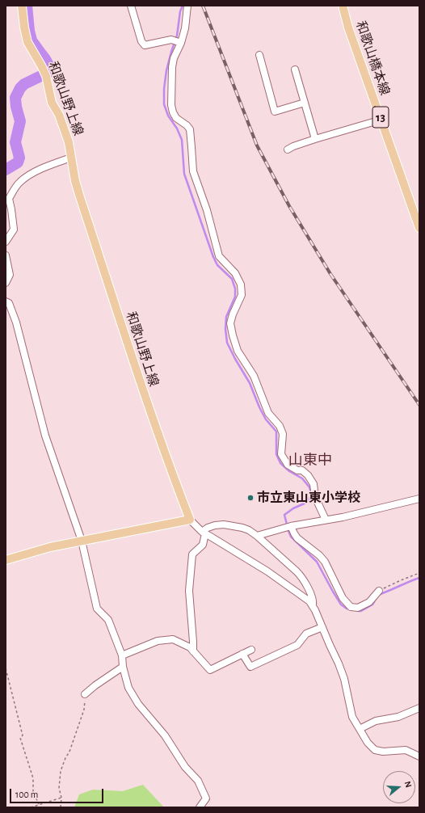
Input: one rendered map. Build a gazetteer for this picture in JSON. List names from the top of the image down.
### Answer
{
  "streets": {
    "main road": ["和歌山橋本線", "和歌山野上線", "13"]
  },
  "districts": ["山東中"],
  "places": ["市立東山東小学校"],
  "scale_bar": "100 m",
  "north": "right"
}
